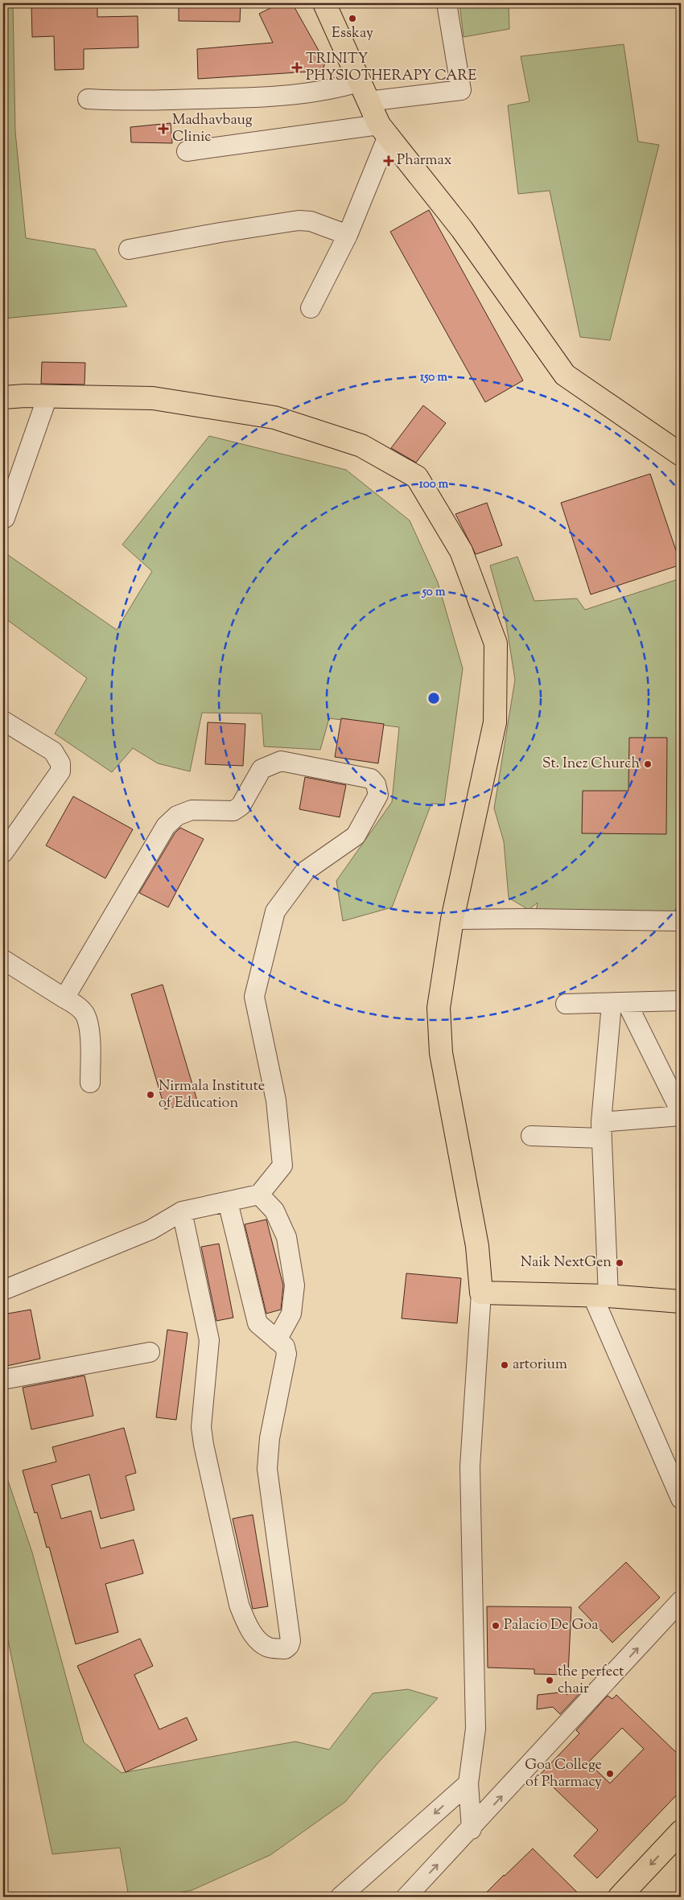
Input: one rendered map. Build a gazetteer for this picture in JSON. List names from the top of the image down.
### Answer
{
  "places": {
    "other": [
      "Esskay",
      "St. Inez Church",
      "Nirmala Institute of Education",
      "Naik NextGen",
      "artorium",
      "Palacio De Goa",
      "the perfect chair",
      "Goa College of Pharmacy"
    ],
    "health": ["TRINITY PHYSIOTHERAPY CARE", "Madhavbaug Clinic", "Pharmax"]
  },
  "rings": ["150 m", "100 m", "50 m"]
}
